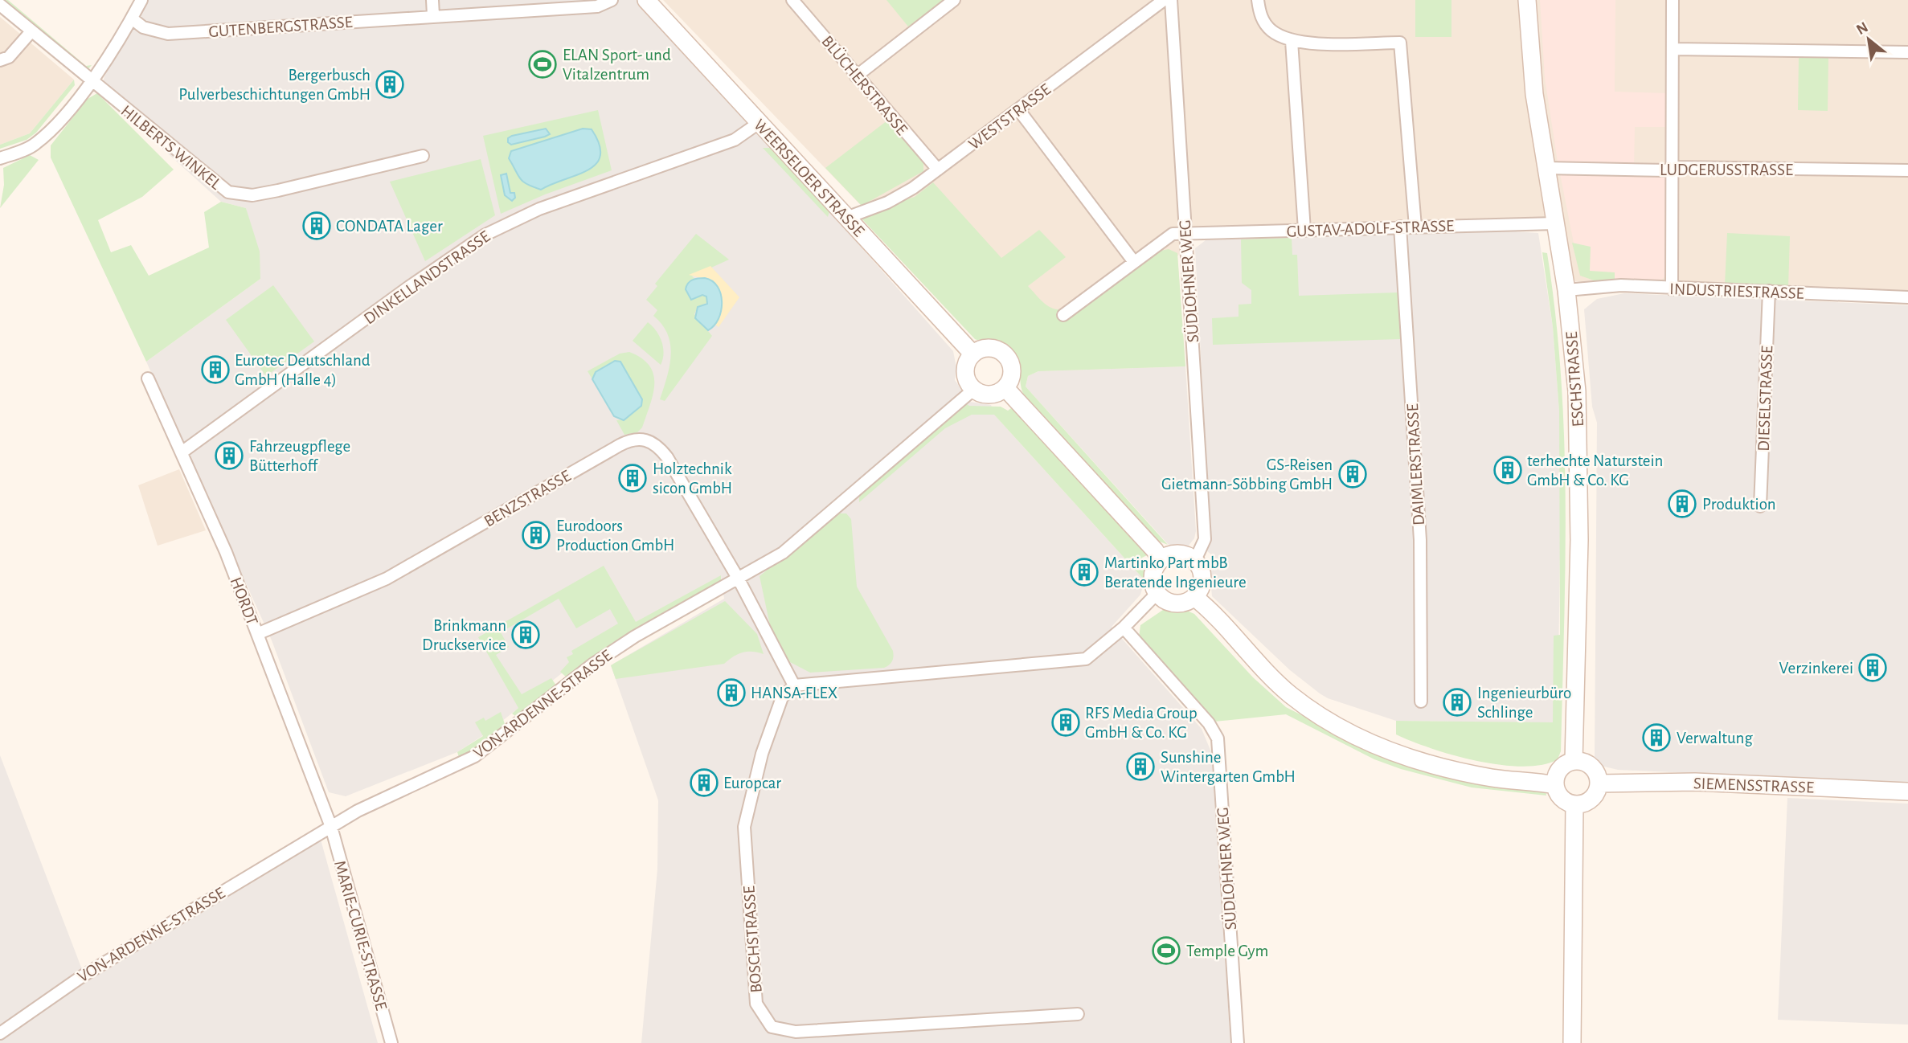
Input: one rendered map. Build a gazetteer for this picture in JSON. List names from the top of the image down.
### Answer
{
  "streets": {
    "street": [
      "GUTENBERGSTRASSE",
      "BLÜCHERSTRASSE",
      "WESTSTRASSE",
      "HILBERTS WINKEL",
      "LUDGERUSSTRASSE",
      "WEERSELOER STRASSE",
      "GUSTAV-ADOLF-STRASSE",
      "DINKELLANDSTRASSE",
      "SÜDLOHNER WEG",
      "INDUSTRIESTRASSE",
      "ESCHSTRASSE",
      "DIESELSTRASSE",
      "DAIMLERSTRASSE",
      "BENZSTRASSE",
      "HORDT",
      "VON-ARDENNE-STRASSE",
      "SIEMENSSTRASSE",
      "MARIE-CURIE-STRASSE",
      "BOSCHSTRASSE"
    ]
  },
  "crossings": [
    ["BLÜCHERSTRASSE", "WESTSTRASSE"],
    ["WESTSTRASSE", "WEERSELOER STRASSE"],
    ["LUDGERUSSTRASSE", "ESCHSTRASSE"],
    ["WEERSELOER STRASSE", "DINKELLANDSTRASSE"],
    ["WEERSELOER STRASSE", "VON-ARDENNE-STRASSE"],
    ["GUSTAV-ADOLF-STRASSE", "SÜDLOHNER WEG"],
    ["GUSTAV-ADOLF-STRASSE", "ESCHSTRASSE"],
    ["GUSTAV-ADOLF-STRASSE", "DAIMLERSTRASSE"],
    ["DINKELLANDSTRASSE", "HORDT"],
    ["INDUSTRIESTRASSE", "ESCHSTRASSE"],
    ["INDUSTRIESTRASSE", "DIESELSTRASSE"],
    ["ESCHSTRASSE", "SIEMENSSTRASSE"],
    ["BENZSTRASSE", "HORDT"],
    ["BENZSTRASSE", "VON-ARDENNE-STRASSE"],
    ["HORDT", "VON-ARDENNE-STRASSE"],
    ["HORDT", "MARIE-CURIE-STRASSE"],
    ["VON-ARDENNE-STRASSE", "MARIE-CURIE-STRASSE"]
  ],
  "places": {
    "sports": ["ELAN Sport- und Vitalzentrum", "Temple Gym"],
    "building": [
      "Bergerbusch Pulverbeschichtungen GmbH",
      "CONDATA Lager",
      "Eurotec Deutschland GmbH (Halle 4)",
      "Fahrzeugpflege Bütterhoff",
      "terhechte Naturstein GmbH & Co. KG",
      "GS-Reisen Gietmann-Söbbing GmbH",
      "Holztechnik sicon GmbH",
      "Produktion",
      "Eurodoors Production GmbH",
      "Martinko Part mbB Beratende Ingenieure",
      "Brinkmann Druckservice",
      "Verzinkerei",
      "HANSA-FLEX",
      "Ingenieurbüro Schlinge",
      "RFS Media Group GmbH & Co. KG",
      "Verwaltung",
      "Sunshine Wintergarten GmbH",
      "Europcar"
    ]
  },
  "north": "top left"
}
